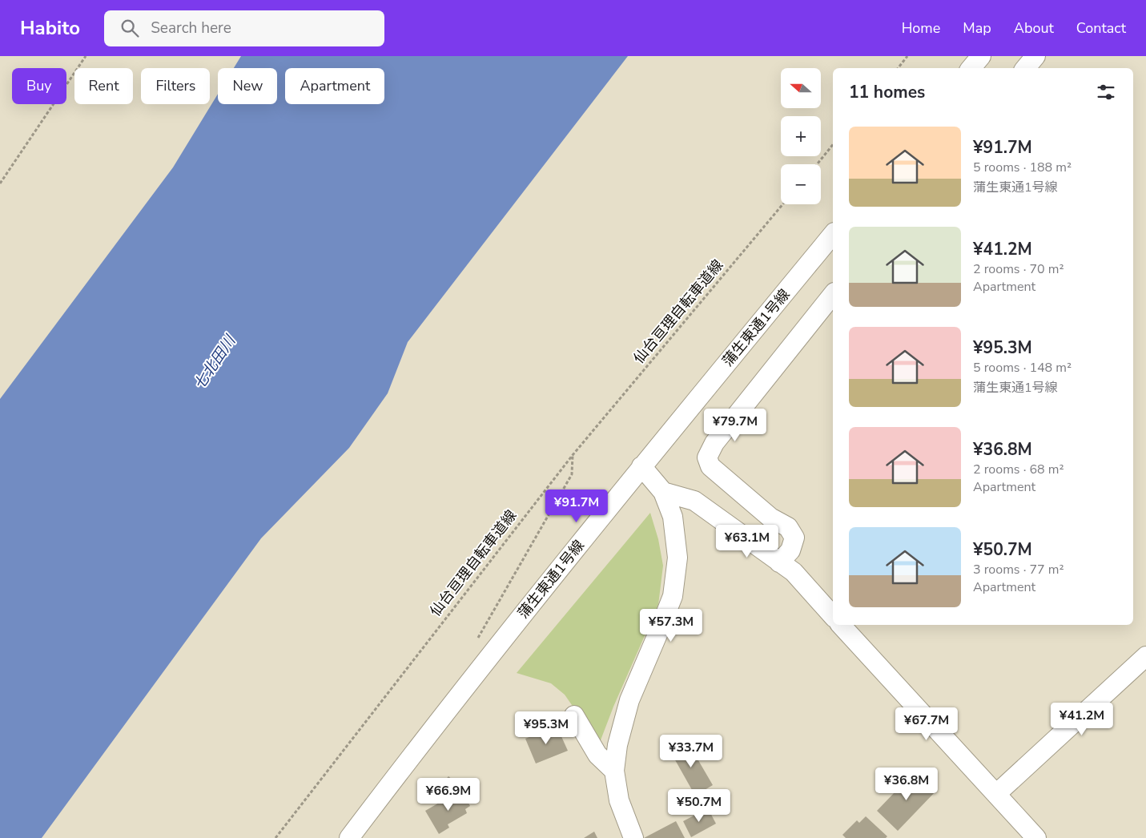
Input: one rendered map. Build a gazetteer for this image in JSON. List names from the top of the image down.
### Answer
{
  "streets": {
    "street": ["蒲生東通1号線"],
    "path": ["仙台亘理自転車道線"]
  },
  "water": ["七北田川"],
  "north": "left",
  "page": {
    "header": "Habito",
    "search": "Search here",
    "nav": [
      "Home",
      "Map",
      "About",
      "Contact"
    ],
    "map_buttons": ["+", "−"],
    "chip": [
      "Buy",
      "Rent",
      "Filters",
      "New",
      "Apartment"
    ],
    "heading": "11 homes",
    "list": [
      {
        "name": "¥91.7M",
        "note": "5 rooms · 188 m² · 蒲生東通1号線"
      },
      {
        "name": "¥41.2M",
        "note": "2 rooms · 70 m² · Apartment"
      },
      {
        "name": "¥95.3M",
        "note": "5 rooms · 148 m² · 蒲生東通1号線"
      },
      {
        "name": "¥36.8M",
        "note": "2 rooms · 68 m² · Apartment"
      },
      {
        "name": "¥50.7M",
        "note": "3 rooms · 77 m² · Apartment"
      }
    ],
    "price": [
      "¥79.7M",
      "¥91.7M",
      "¥63.1M",
      "¥57.3M",
      "¥41.2M",
      "¥67.7M",
      "¥95.3M",
      "¥33.7M",
      "¥36.8M",
      "¥66.9M",
      "¥50.7M"
    ]
  }
}
